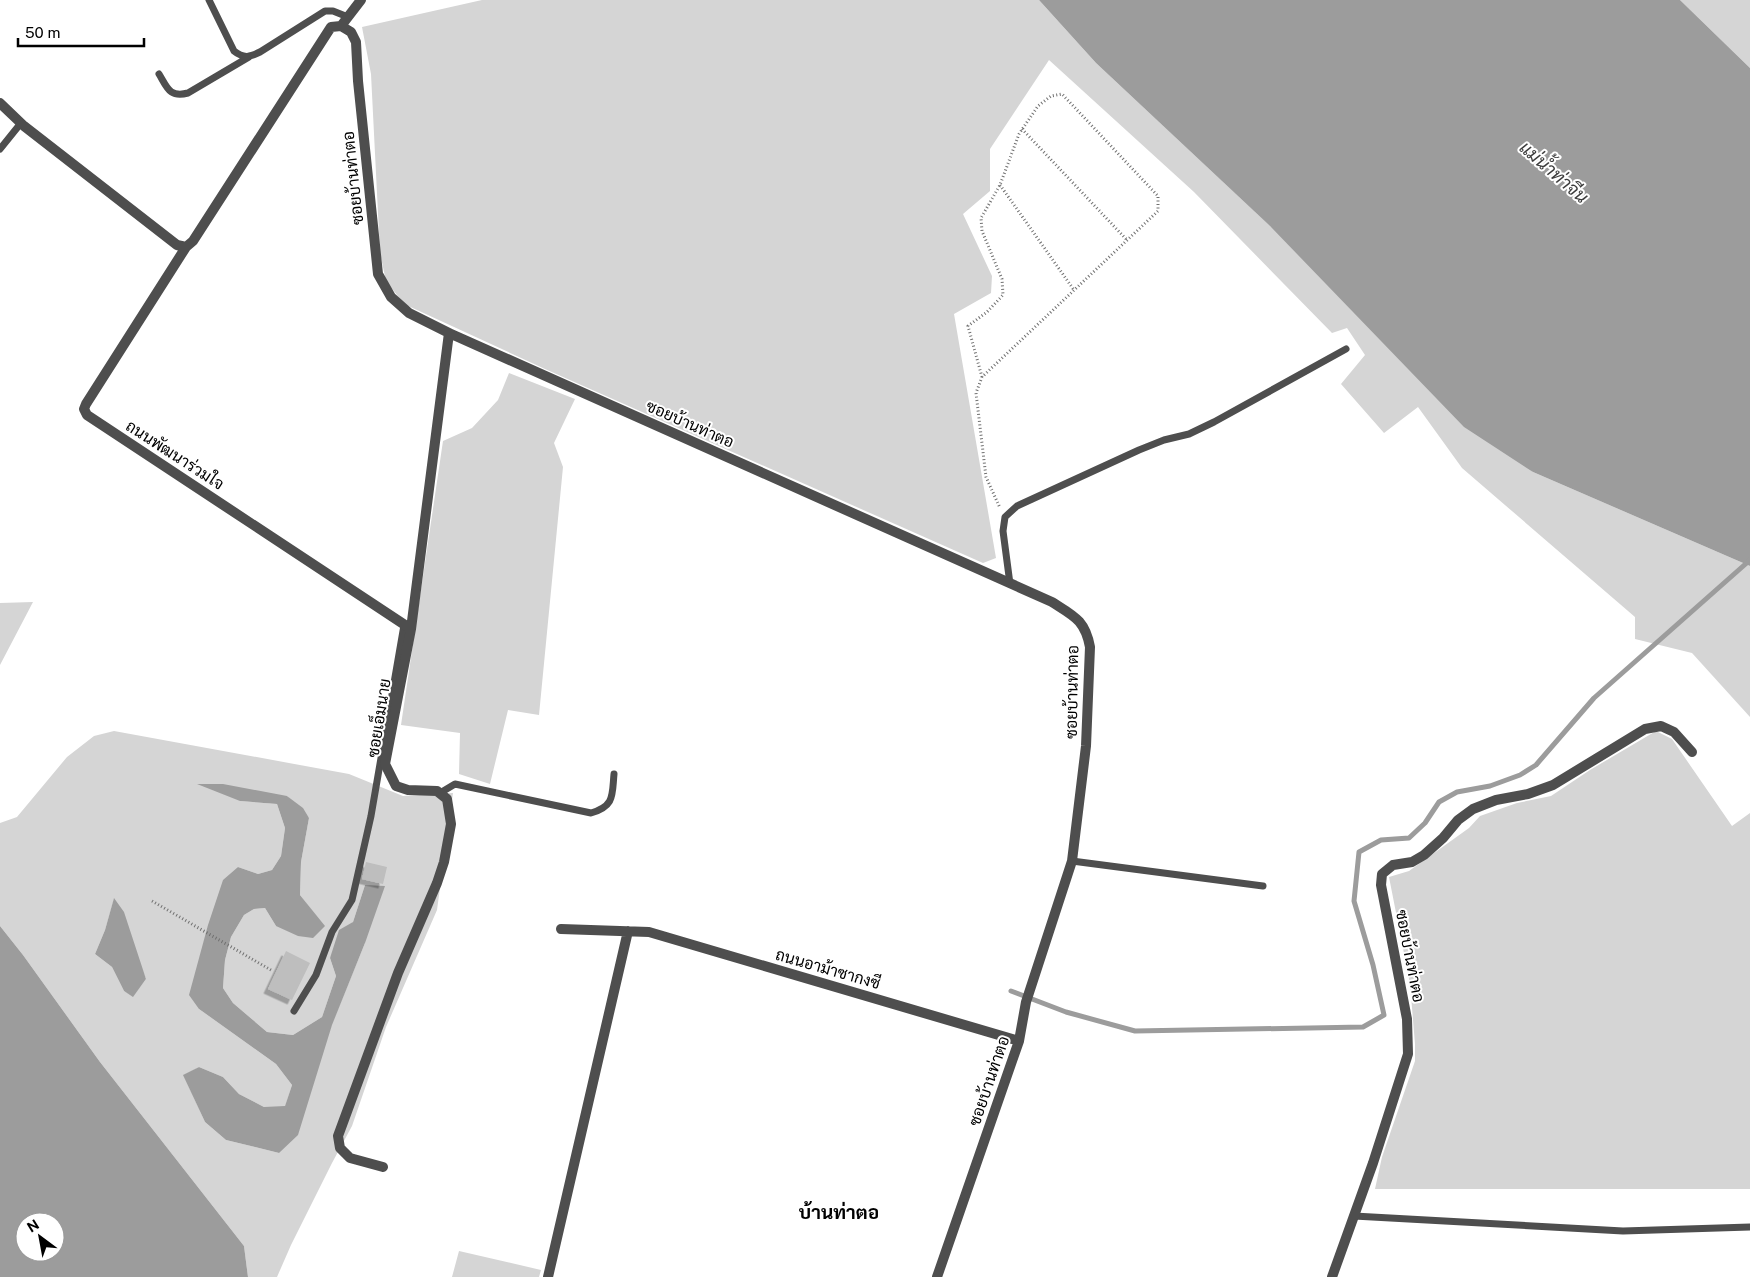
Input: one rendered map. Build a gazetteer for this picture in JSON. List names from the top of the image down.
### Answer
{
  "streets": {
    "street": [
      "ซอยบ้านท่าตอ",
      "ถนนพัฒนาร่วมใจ",
      "ซอยเอ็มนาย",
      "ถนนอาม้าซากงซี"
    ]
  },
  "crossings": [
    ["ซอยบ้านท่าตอ", "ซอยเอ็มนาย"],
    ["ซอยบ้านท่าตอ", "ถนนอาม้าซากงซี"],
    ["ถนนพัฒนาร่วมใจ", "ซอยเอ็มนาย"]
  ],
  "districts": ["บ้านท่าตอ"],
  "water": ["แม่น้ำท่าจีน"],
  "scale_bar": "50 m",
  "north": "top left"
}
